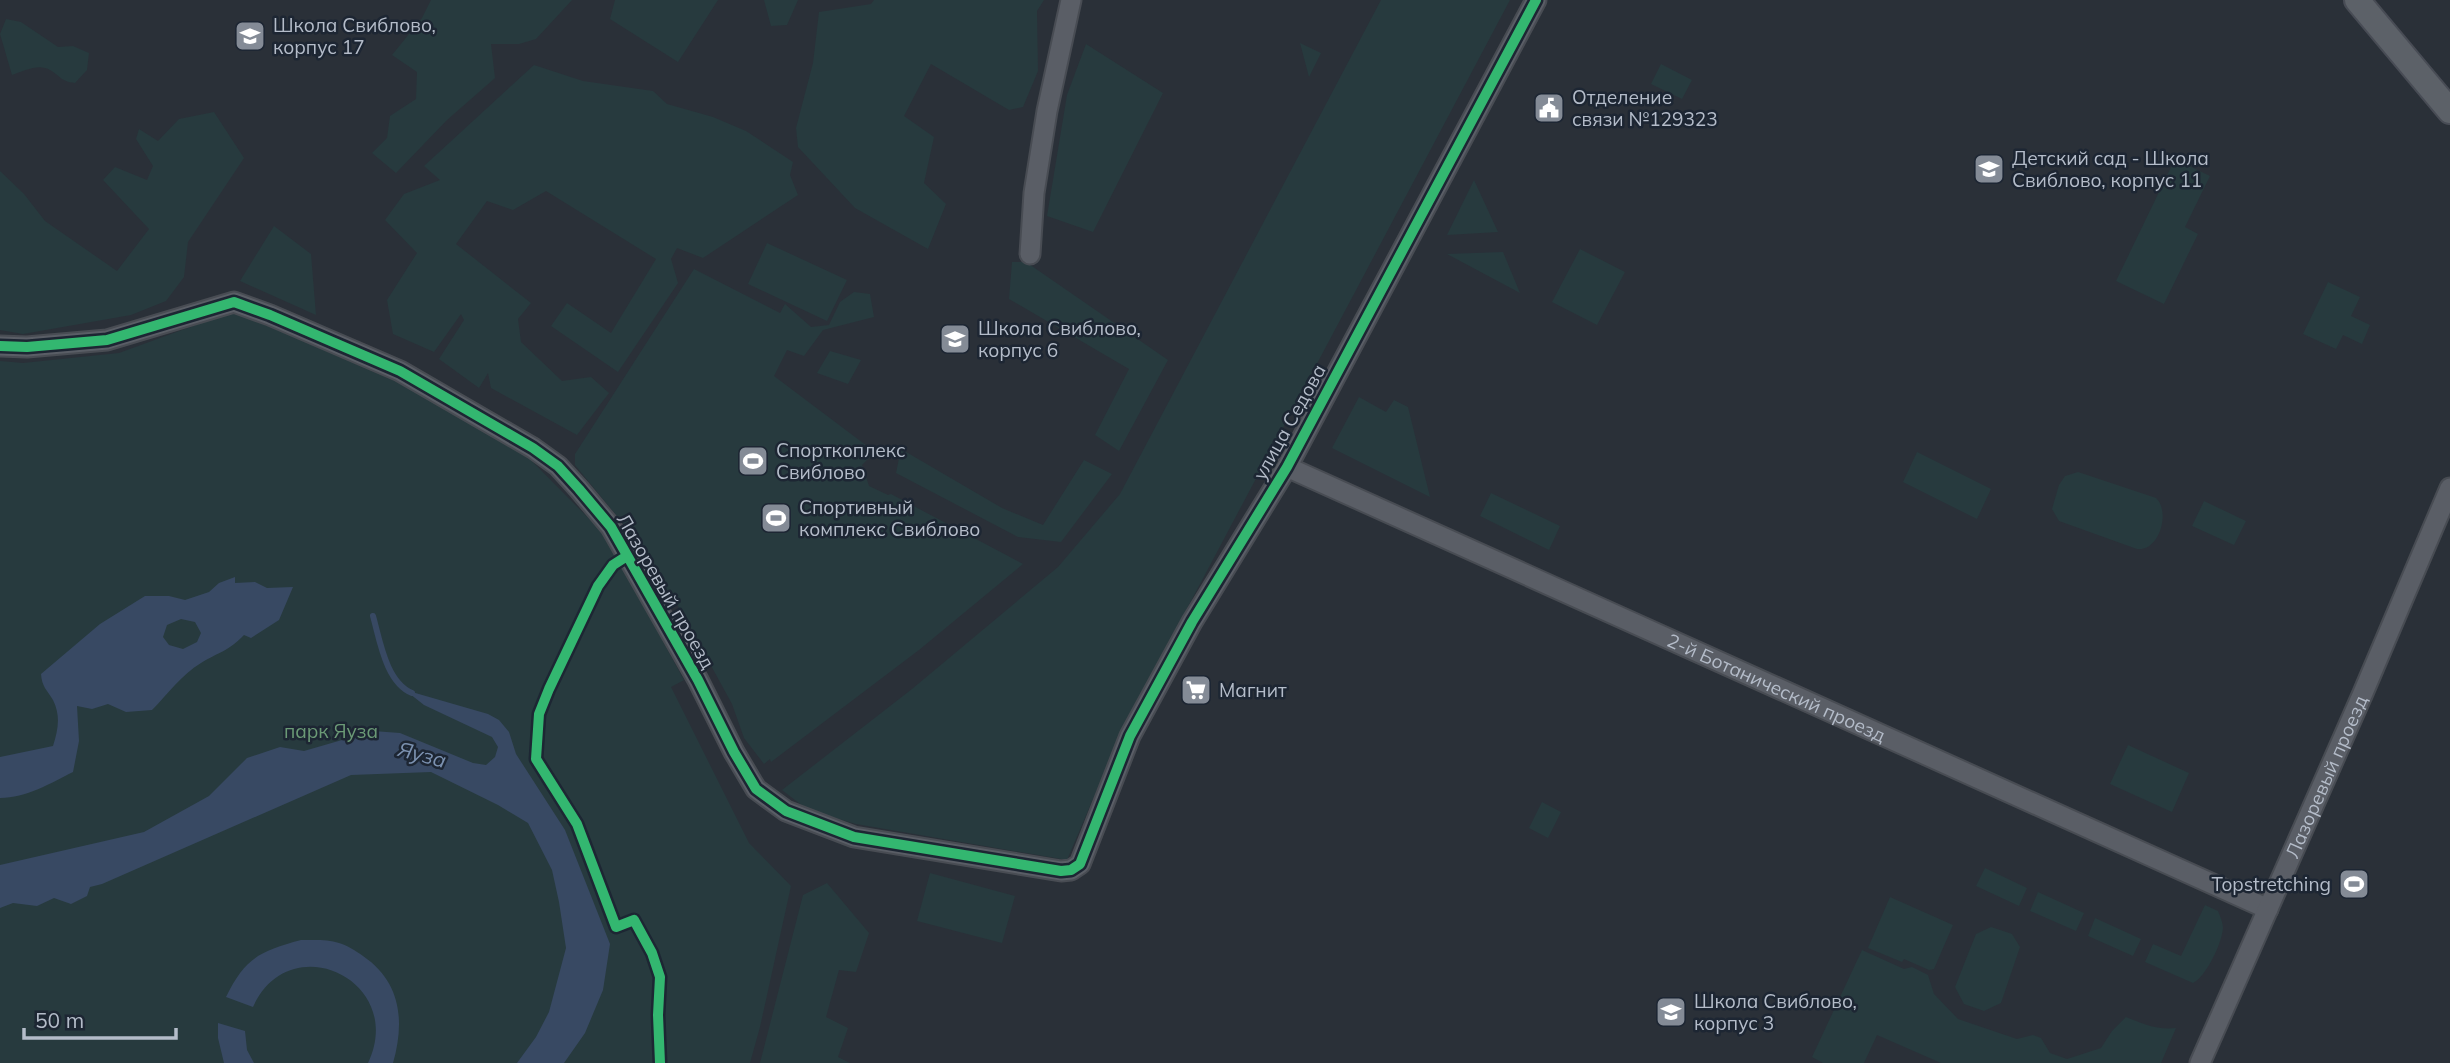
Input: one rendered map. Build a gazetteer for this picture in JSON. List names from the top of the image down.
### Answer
{
  "streets": {
    "street": ["улица Седова", "Лазоревый проезд", "2-й Ботанический проезд"]
  },
  "crossings": [
    ["улица Седова", "Лазоревый проезд"],
    ["улица Седова", "2-й Ботанический проезд"],
    ["Лазоревый проезд", "2-й Ботанический проезд"]
  ],
  "water": ["Яуза"],
  "parks": ["парк Яуза"],
  "places": {
    "school or university": [
      "Школа Свиблово, корпус 17",
      "Детский сад - Школа Свиблово, корпус 11",
      "Школа Свиблово, корпус 6",
      "Школа Свиблово, корпус 3"
    ],
    "public building": ["Отделение связи №129323"],
    "sports": ["Спорткоплекс Свиблово", "Спортивный комплекс Свиблово", "Topstretching"],
    "supermarket": ["Магнит"]
  },
  "scale_bar": "50 m"
}
